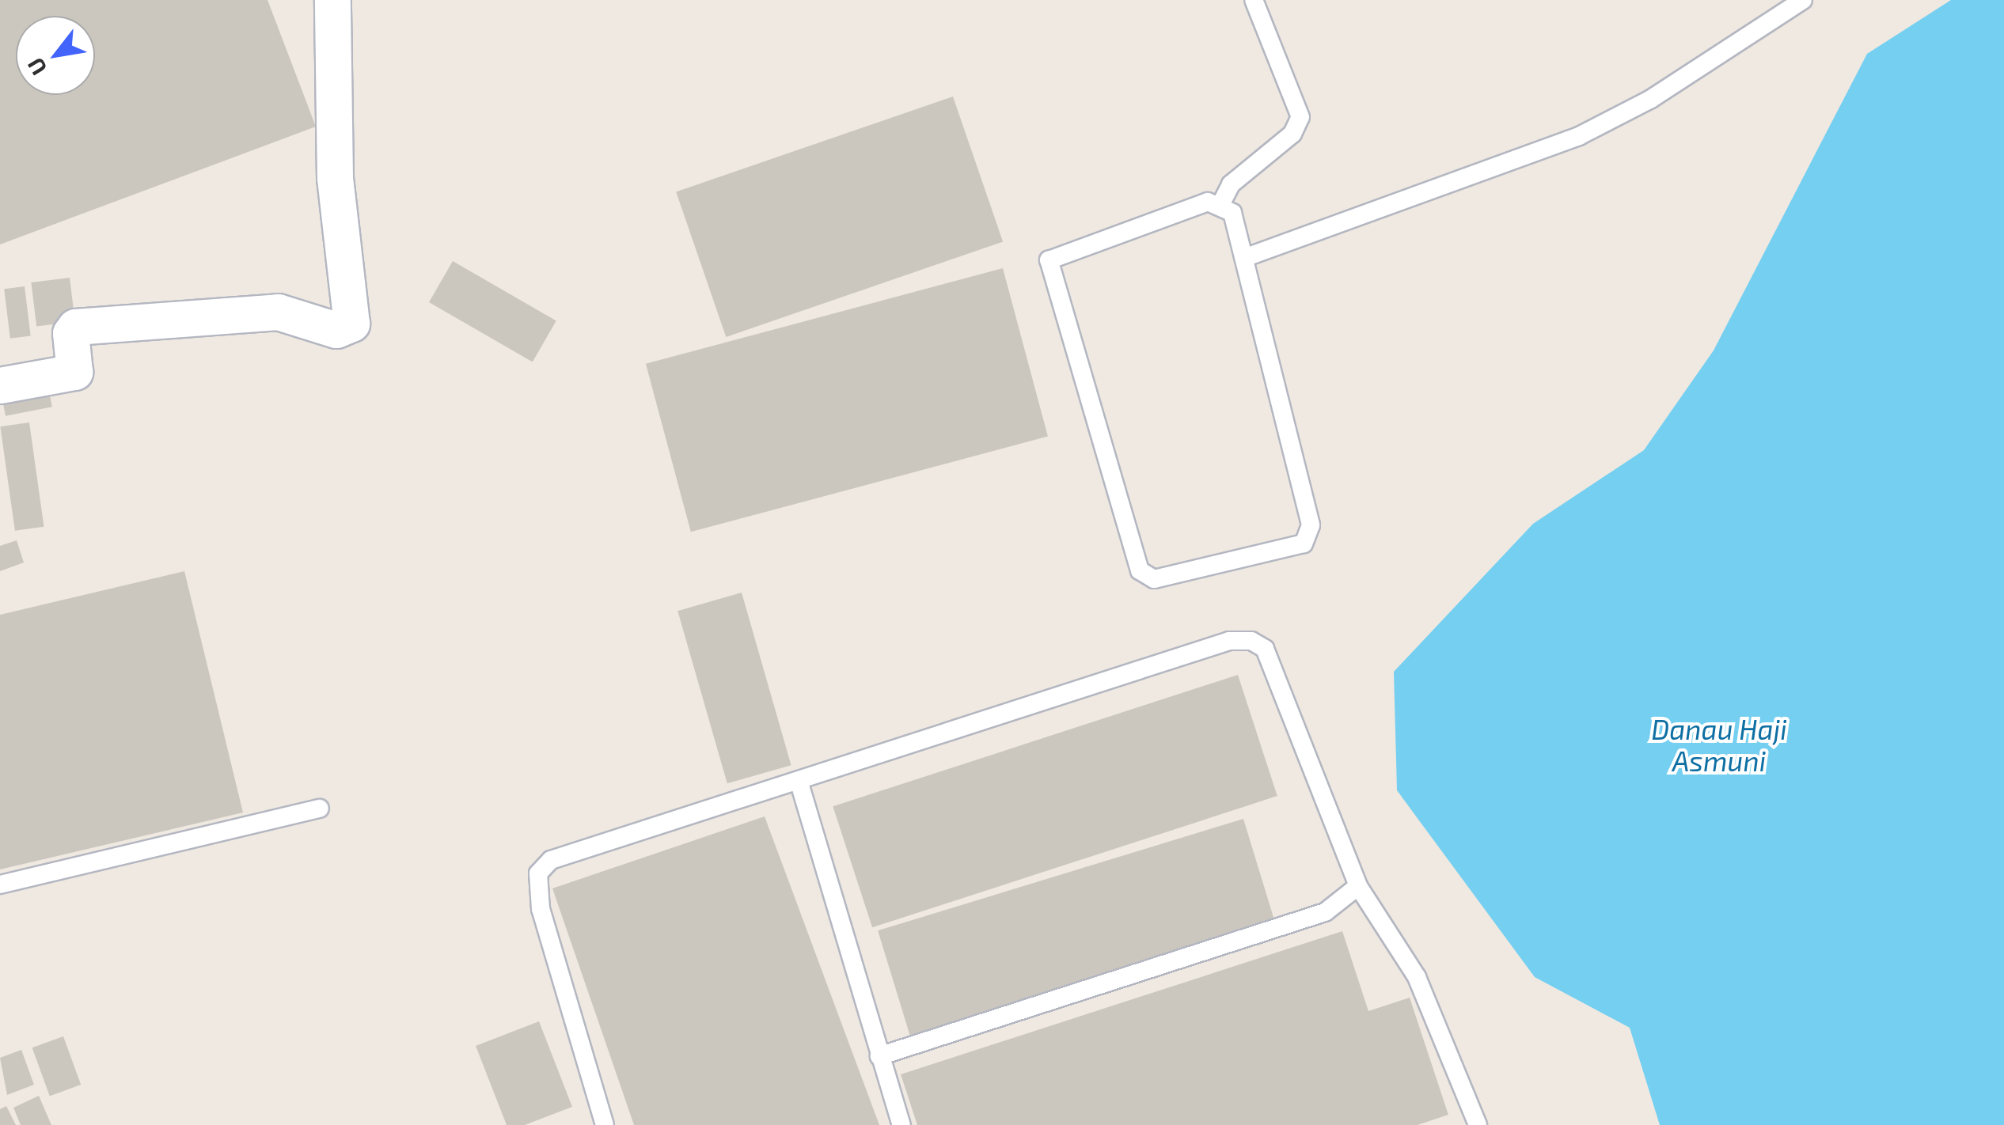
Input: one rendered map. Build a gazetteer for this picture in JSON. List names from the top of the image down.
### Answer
{
  "water": ["Danau Haji Asmuni"],
  "north": "bottom left"
}
